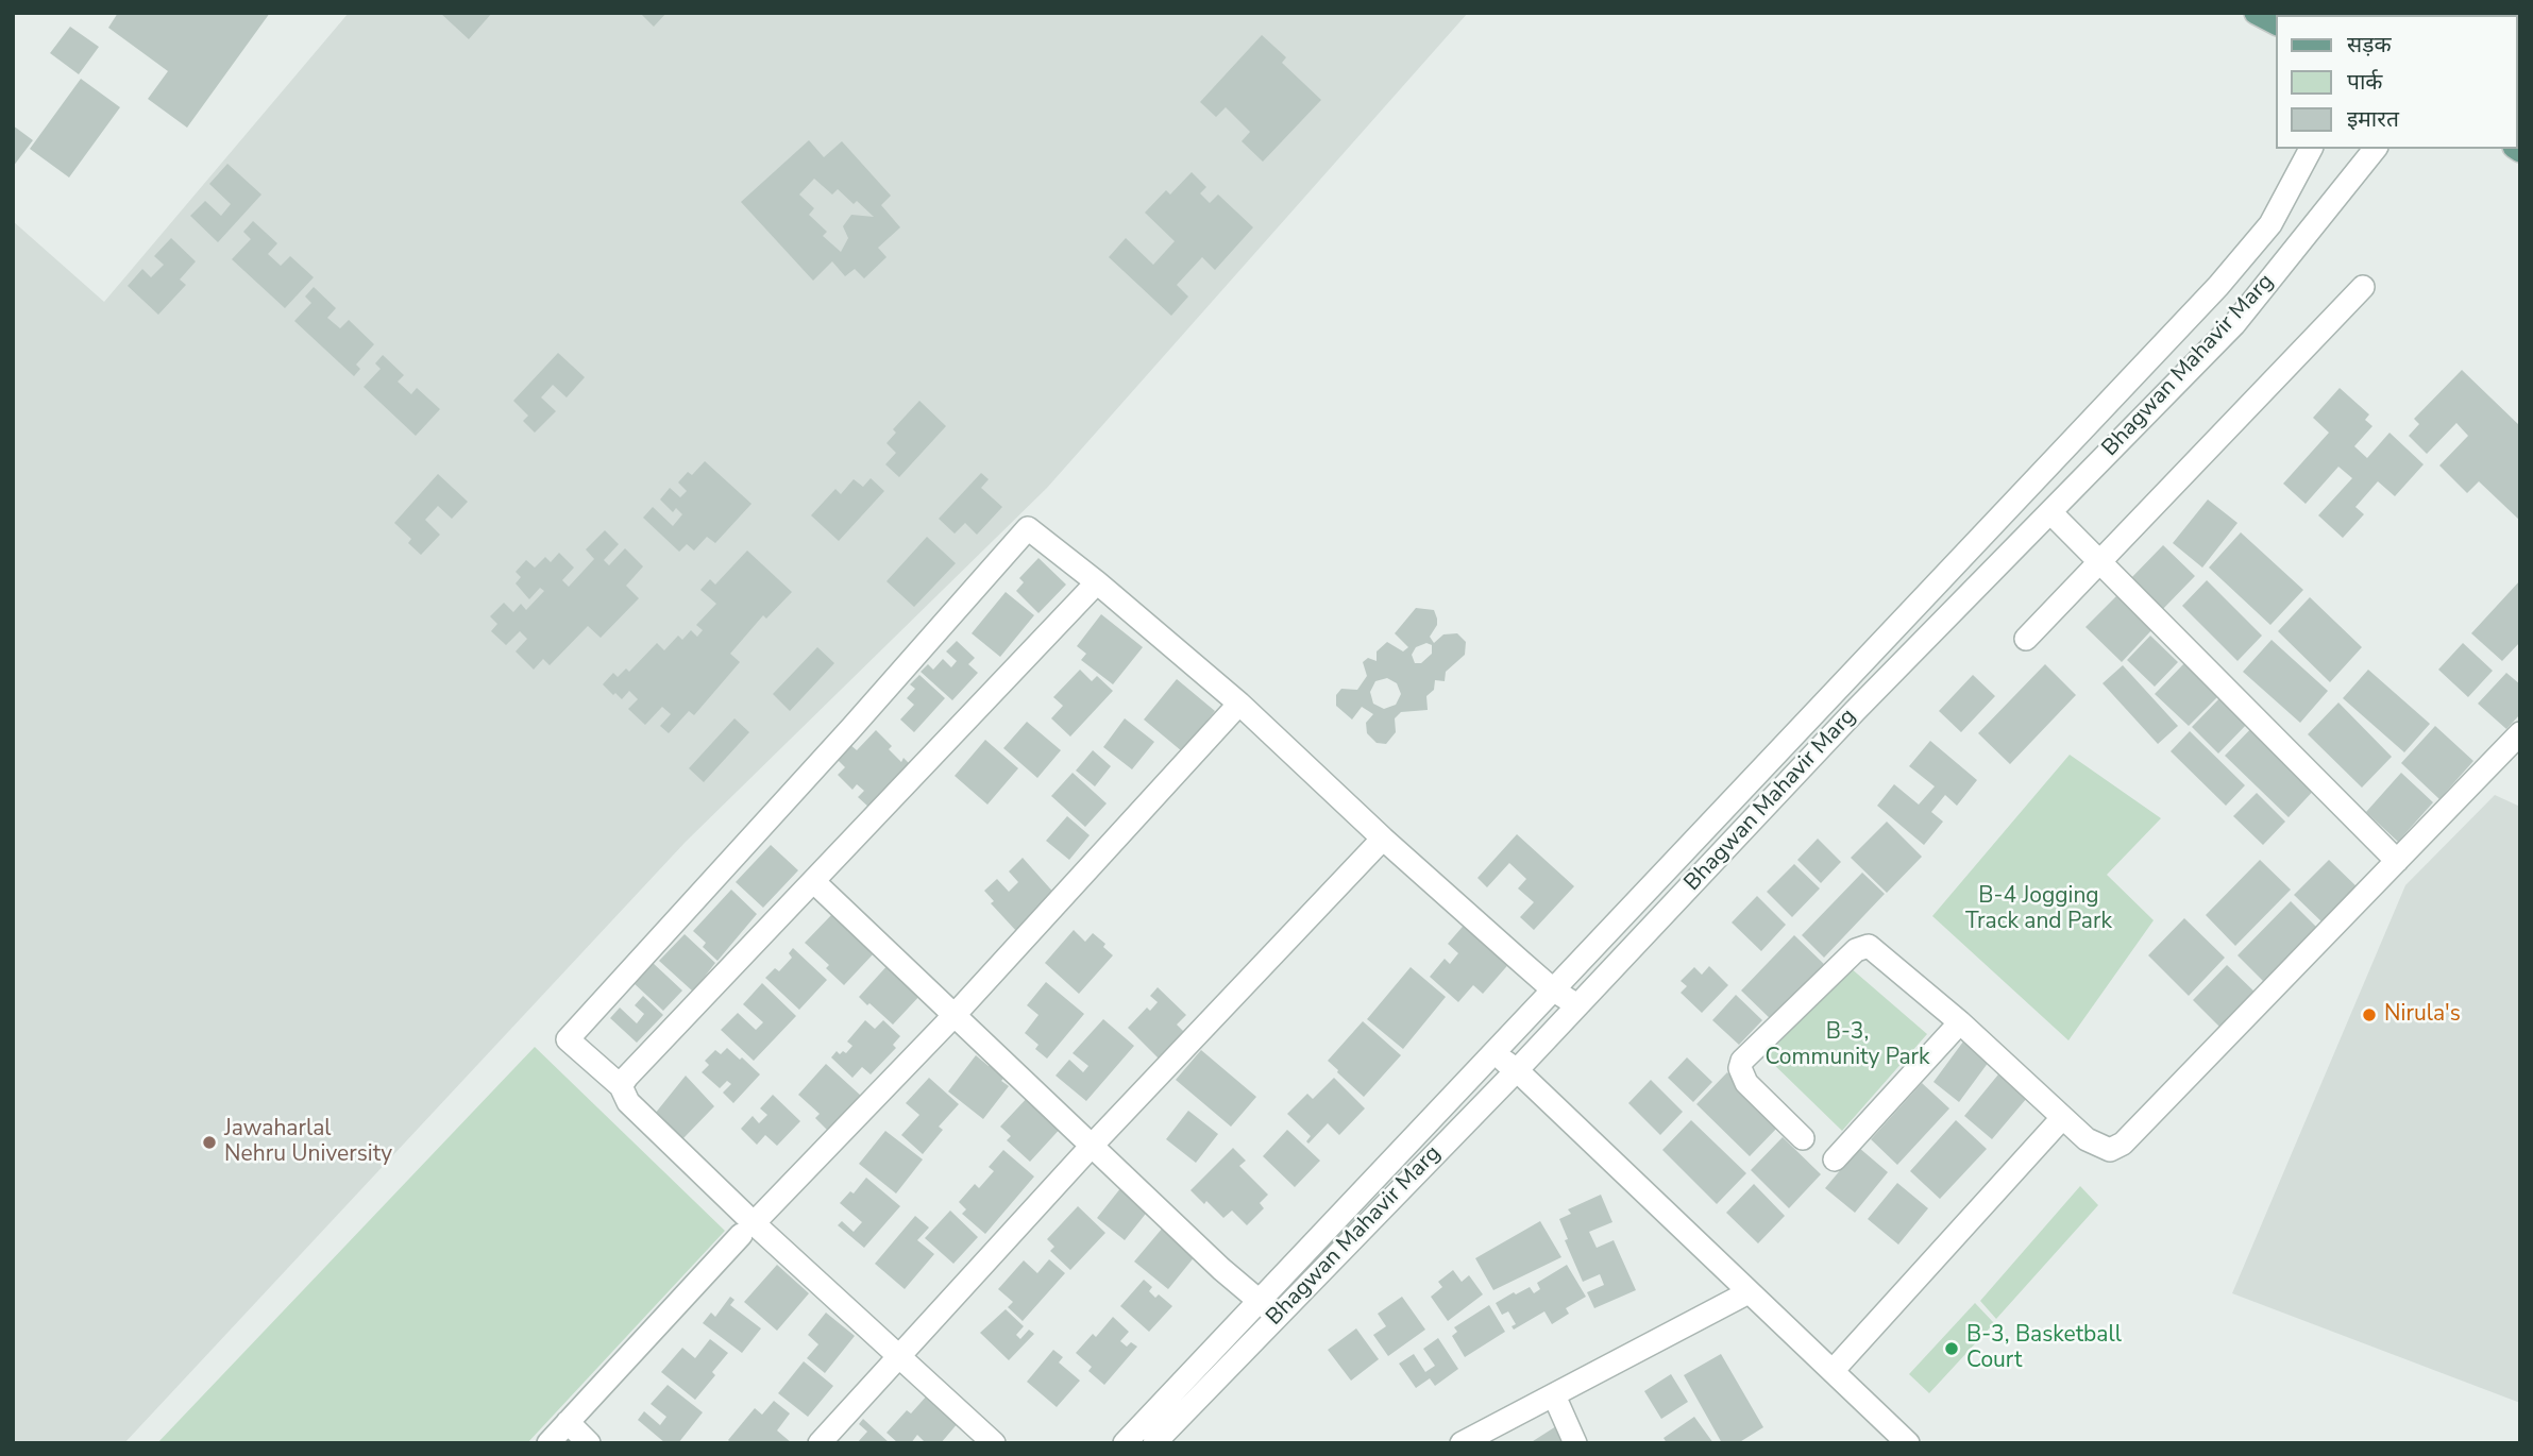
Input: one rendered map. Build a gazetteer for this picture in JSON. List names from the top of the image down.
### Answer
{
  "streets": {
    "street": ["Bhagwan Mahavir Marg"]
  },
  "parks": ["B-4 Jogging Track and Park", "B-3, Community Park"],
  "places": ["Nirula's", "Jawaharlal Nehru University", "B-3, Basketball Court"],
  "legend": ["सड़क", "पार्क", "इमारत"]
}
